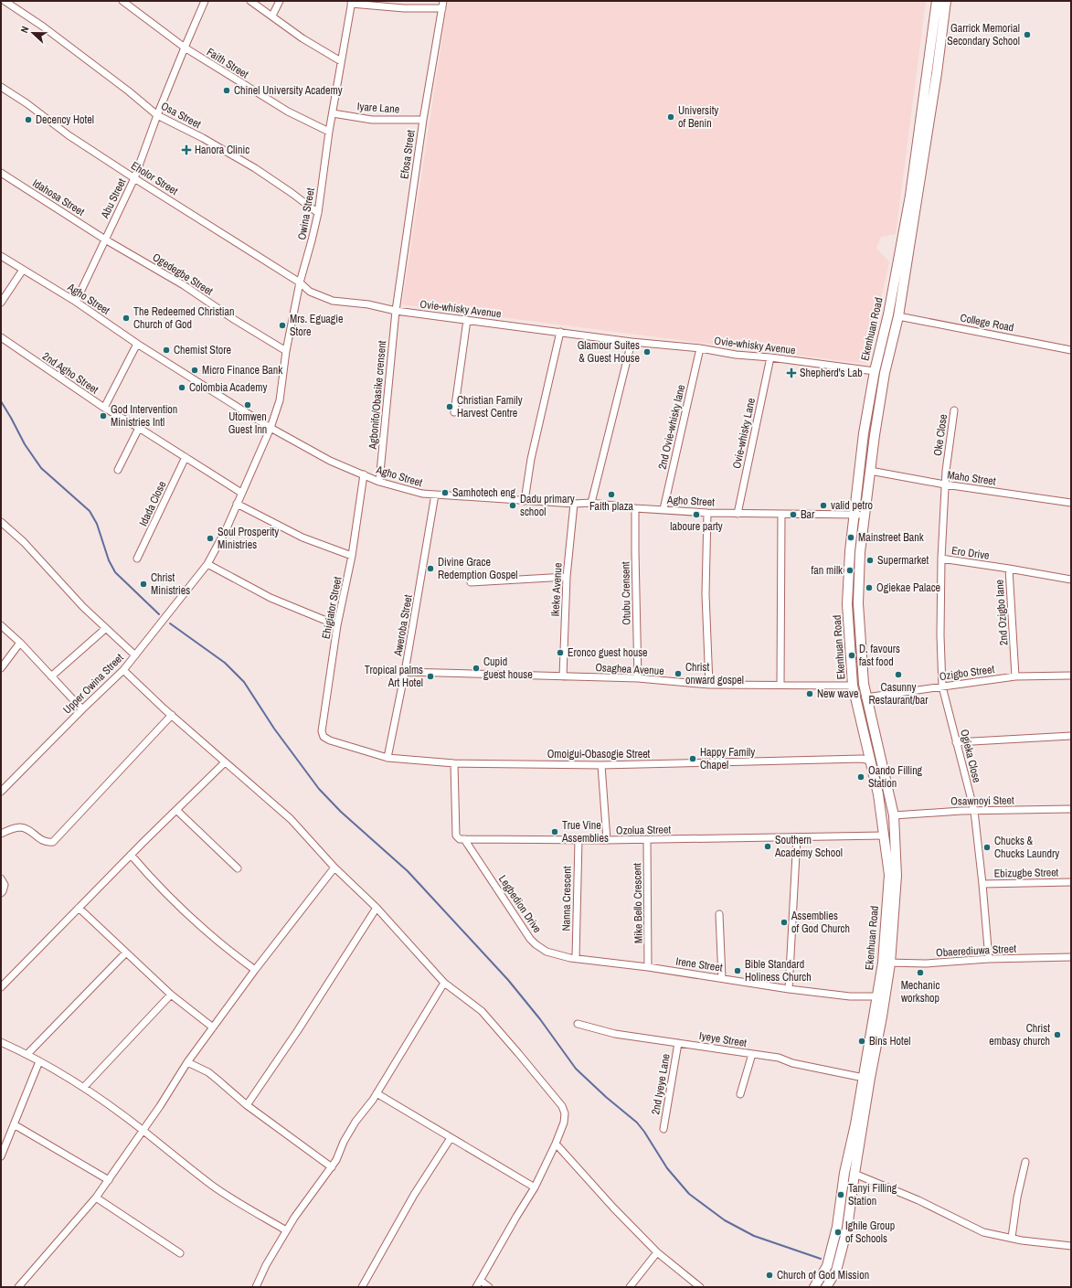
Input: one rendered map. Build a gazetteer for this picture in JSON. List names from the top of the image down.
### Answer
{
  "streets": {
    "main road": ["Ekenhuan Road"],
    "street": [
      "Faith Street",
      "Iyare Lane",
      "Osa Street",
      "Efosa Street",
      "Eholor Street",
      "Idahosa Street",
      "Abu Street",
      "Owina Street",
      "Ogedegbe Street",
      "Agho Street",
      "Ovie-whisky Avenue",
      "College Road",
      "2nd Agho Street",
      "Agbonifo/Obasike crensent",
      "2nd Ovie-whisky lane",
      "Ovie-whisky Lane",
      "Oke Close",
      "Maho Street",
      "Idada Close",
      "Ero Drive",
      "Ikeke Avenue",
      "Otubu Crensent",
      "Ehigiator Street",
      "2nd Ozigbo lane",
      "Aweroba Street",
      "Osaghea Avenue",
      "Ozigbo Street",
      "Upper Owina Street",
      "Omoigui-Obasogie Street",
      "Ogieka Close",
      "Osawnoyi Steet",
      "Ozolua Street",
      "Ebizugbe Street",
      "Nanna Crescent",
      "Mike Bello Crescent",
      "Legbedion Drive",
      "Obaerediuwa Street",
      "Irene Street",
      "Iyeye Street",
      "2nd Iyeye Lane"
    ]
  },
  "crossings": [
    ["Faith Street", "Abu Street"],
    ["Faith Street", "Owina Street"],
    ["Iyare Lane", "Efosa Street"],
    ["Iyare Lane", "Owina Street"],
    ["Osa Street", "Abu Street"],
    ["Osa Street", "Owina Street"],
    ["Efosa Street", "Eholor Street"],
    ["Efosa Street", "Ovie-whisky Avenue"],
    ["Efosa Street", "Agbonifo/Obasike crensent"],
    ["Eholor Street", "Abu Street"],
    ["Eholor Street", "Owina Street"],
    ["Eholor Street", "Ovie-whisky Avenue"],
    ["Eholor Street", "Agbonifo/Obasike crensent"],
    ["Idahosa Street", "Abu Street"],
    ["Idahosa Street", "Ogedegbe Street"],
    ["Abu Street", "Ogedegbe Street"],
    ["Abu Street", "Agho Street"],
    ["Owina Street", "Ogedegbe Street"],
    ["Owina Street", "Agho Street"],
    ["Owina Street", "Upper Owina Street"],
    ["Agho Street", "Ekenhuan Road"],
    ["Agho Street", "Agbonifo/Obasike crensent"],
    ["Agho Street", "2nd Ovie-whisky lane"],
    ["Agho Street", "Ovie-whisky Lane"],
    ["Agho Street", "Ikeke Avenue"],
    ["Agho Street", "Otubu Crensent"],
    ["Agho Street", "Ehigiator Street"],
    ["Agho Street", "Aweroba Street"],
    ["Agho Street", "Upper Owina Street"],
    ["Ovie-whisky Avenue", "Ekenhuan Road"],
    ["Ovie-whisky Avenue", "Agbonifo/Obasike crensent"],
    ["Ovie-whisky Avenue", "2nd Ovie-whisky lane"],
    ["Ovie-whisky Avenue", "Ovie-whisky Lane"],
    ["College Road", "Ekenhuan Road"],
    ["Ekenhuan Road", "Maho Street"],
    ["Ekenhuan Road", "Osaghea Avenue"],
    ["Ekenhuan Road", "Ozigbo Street"],
    ["Ekenhuan Road", "Omoigui-Obasogie Street"],
    ["Ekenhuan Road", "Osawnoyi Steet"],
    ["Ekenhuan Road", "Ozolua Street"],
    ["Ekenhuan Road", "Obaerediuwa Street"],
    ["Ekenhuan Road", "Irene Street"],
    ["Ekenhuan Road", "Iyeye Street"],
    ["2nd Agho Street", "Idada Close"],
    ["2nd Agho Street", "Upper Owina Street"],
    ["Oke Close", "Maho Street"],
    ["Oke Close", "Ero Drive"],
    ["Maho Street", "Ero Drive"],
    ["Ero Drive", "2nd Ozigbo lane"],
    ["Ero Drive", "Ogieka Close"],
    ["Ikeke Avenue", "Osaghea Avenue"],
    ["Otubu Crensent", "Osaghea Avenue"],
    ["Ehigiator Street", "Omoigui-Obasogie Street"],
    ["2nd Ozigbo lane", "Ozigbo Street"],
    ["Aweroba Street", "Osaghea Avenue"],
    ["Aweroba Street", "Omoigui-Obasogie Street"],
    ["Ozigbo Street", "Ogieka Close"],
    ["Ogieka Close", "Osawnoyi Steet"],
    ["Ogieka Close", "Ebizugbe Street"],
    ["Ogieka Close", "Obaerediuwa Street"],
    ["Ozolua Street", "Nanna Crescent"],
    ["Ozolua Street", "Mike Bello Crescent"],
    ["Ozolua Street", "Legbedion Drive"],
    ["Nanna Crescent", "Legbedion Drive"],
    ["Nanna Crescent", "Irene Street"],
    ["Mike Bello Crescent", "Irene Street"],
    ["Legbedion Drive", "Irene Street"],
    ["Iyeye Street", "2nd Iyeye Lane"]
  ],
  "places": {
    "other": [
      "Garrick Memorial Secondary School",
      "Chinel University Academy",
      "University of Benin",
      "Decency Hotel",
      "The Redeemed Christian Church of God",
      "Mrs. Eguagie Store",
      "Chemist Store",
      "Glamour Suites & Guest House",
      "Micro Finance Bank",
      "Colombia Academy",
      "Utomwen Guest Inn",
      "Christian Family Harvest Centre",
      "God Intervention Ministries Intl",
      "Samhotech eng",
      "Faith plaza",
      "Dadu primary school",
      "valid petro",
      "laboure party",
      "Bar",
      "Mainstreet Bank",
      "Soul Prosperity Ministries",
      "Supermarket",
      "Divine Grace Redemption Gospel",
      "fan milk",
      "Christ Ministries",
      "Ogiekae Palace",
      "Eronco guest house",
      "D. favours fast food",
      "Cupid guest house",
      "Christ onward gospel",
      "Casunny Restaurant/bar",
      "Tropical palms Art Hotel",
      "New wave",
      "Happy Family Chapel",
      "Oando Filling Station",
      "True Vine Assemblies",
      "Southern Academy School",
      "Chucks & Chucks Laundry",
      "Assemblies of God Church",
      "Bible Standard Holiness Church",
      "Mechanic workshop",
      "Christ embasy church",
      "Bins Hotel",
      "Tanyi Filling Station",
      "Ighile Group of Schools",
      "Church of God Mission"
    ],
    "health": ["Hanora Clinic", "Shepherd's Lab"]
  },
  "north": "left"
}
